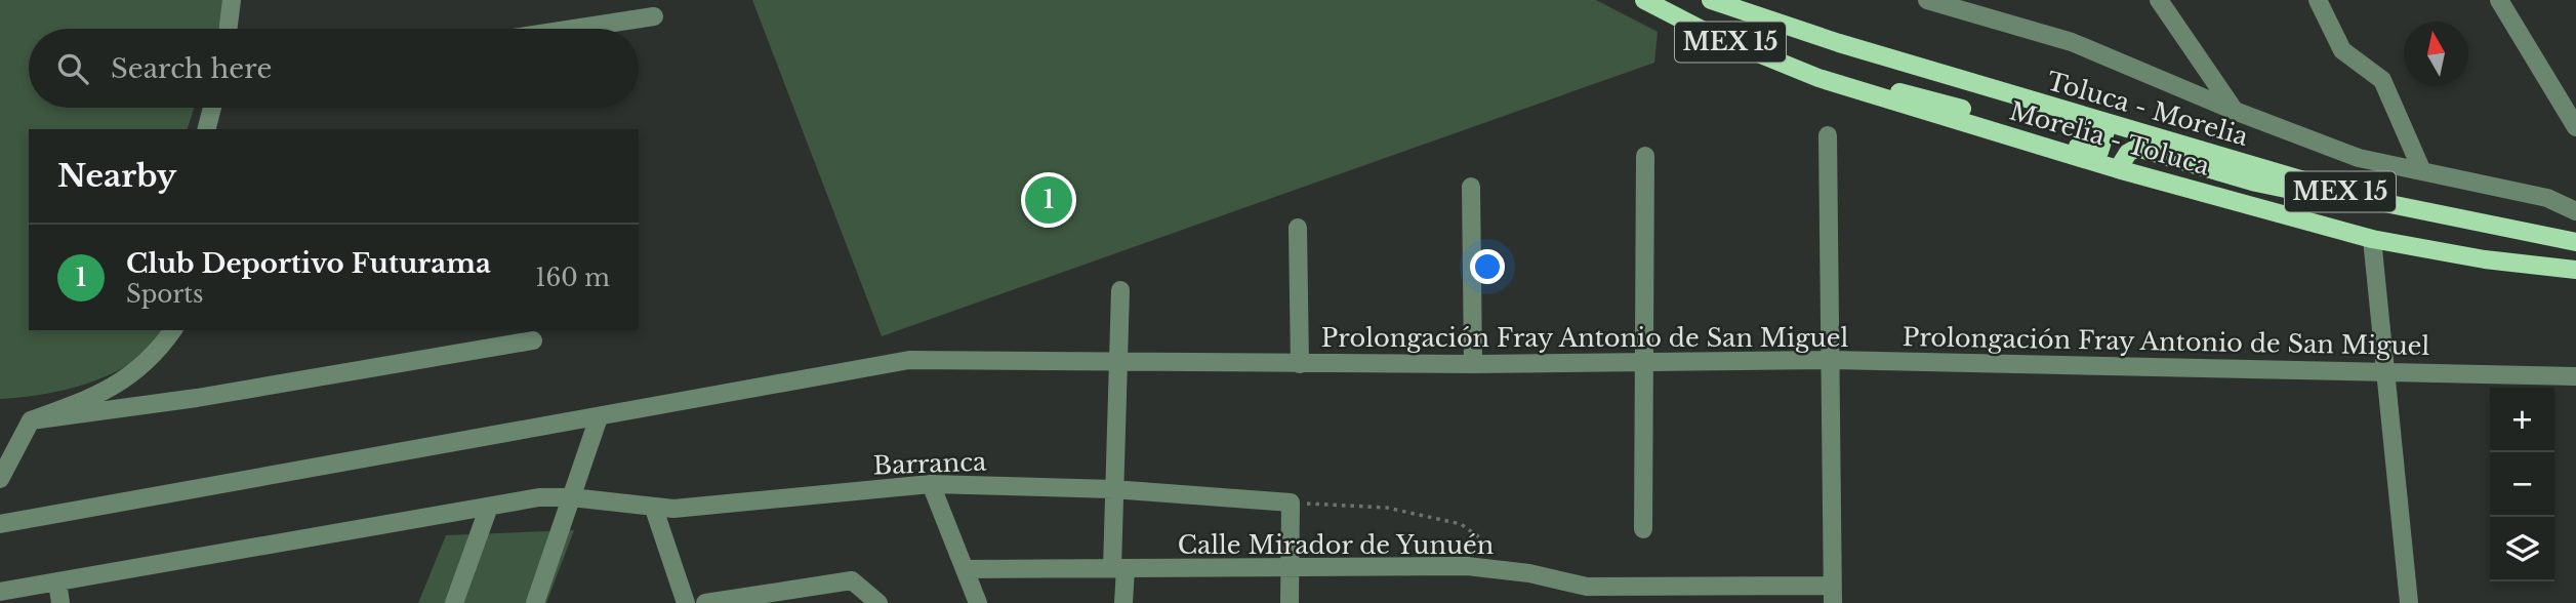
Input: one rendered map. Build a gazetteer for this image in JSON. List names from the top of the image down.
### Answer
{
  "streets": {
    "main road": ["MEX 15", "Toluca - Morelia", "Morelia - Toluca"],
    "street": ["Prolongación Fray Antonio de San Miguel", "Barranca", "Calle Mirador de Yunuén"]
  },
  "north": "top",
  "page": {
    "search": "Search here",
    "heading": "Nearby",
    "pins": "1",
    "list": [
      {
        "mark": "1",
        "name": "Club Deportivo Futurama",
        "note": "Sports",
        "value": "160 m"
      }
    ],
    "map_buttons": ["+", "−"]
  }
}
